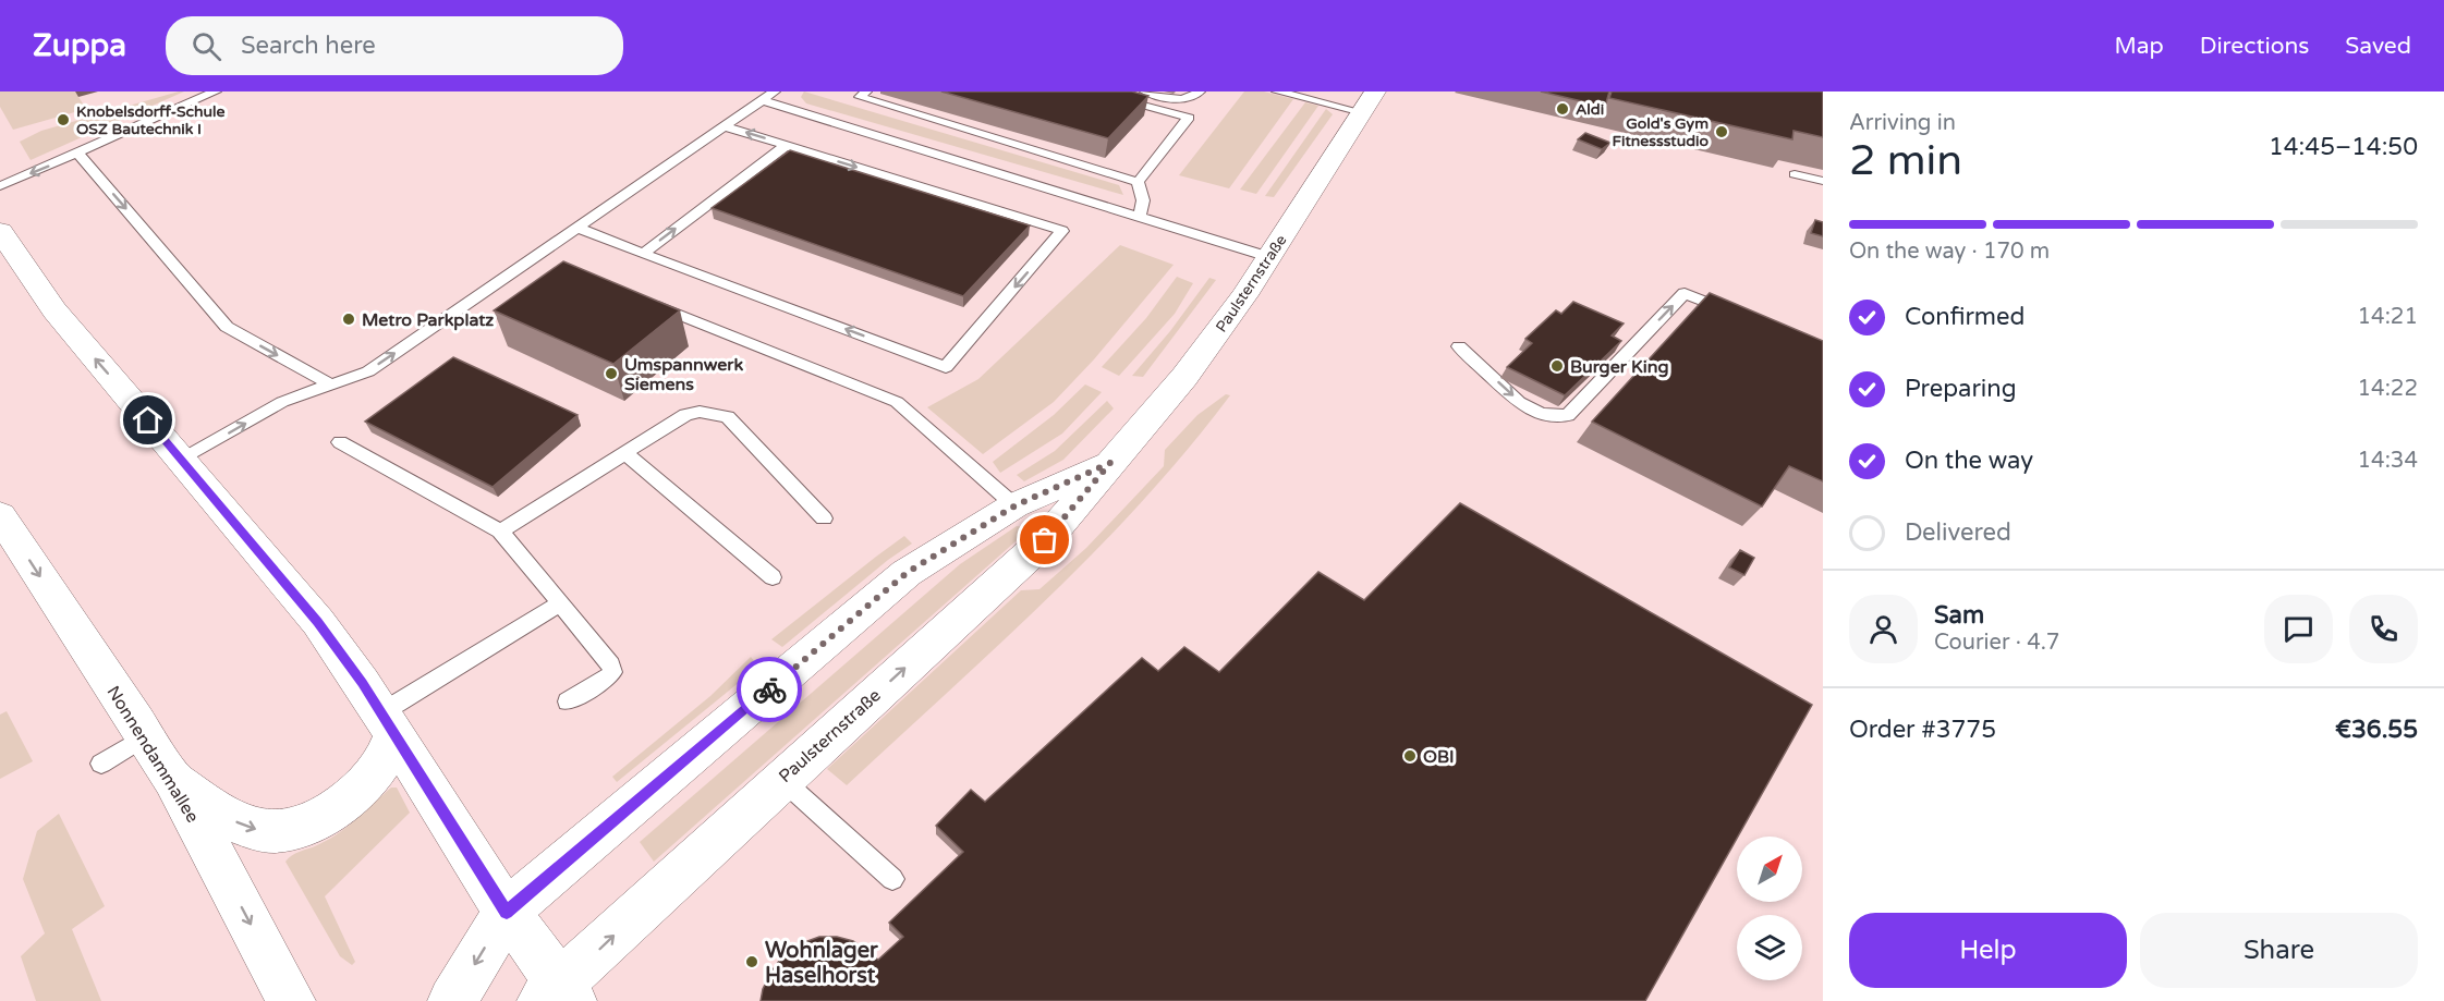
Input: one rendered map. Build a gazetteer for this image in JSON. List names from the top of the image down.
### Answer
{
  "streets": {
    "main road": ["Paulsternstraße", "Nonnendammallee"]
  },
  "places": [
    "Aldi",
    "Knobelsdorff-Schule OSZ Bautechnik I",
    "Gold's Gym Fitnessstudio",
    "Metro Parkplatz",
    "Burger King",
    "Umspannwerk Siemens",
    "OBI",
    "Wohnlager Haselhorst"
  ],
  "north": "top right",
  "page": {
    "header": "Zuppa",
    "search": "Search here",
    "nav": ["Map", "Directions", "Saved"],
    "heading": ["2 min", "Arriving in", "14:45–14:50"],
    "panel": [
      "Sam",
      "Courier · 4.7",
      "Order #3775",
      "€36.55"
    ],
    "bar": "On the way · 170 m",
    "list": [
      ["Confirmed", "14:21"],
      ["Preparing", "14:22"],
      ["On the way", "14:34"],
      "Delivered"
    ],
    "buttons": ["Help", "Share"]
  }
}
